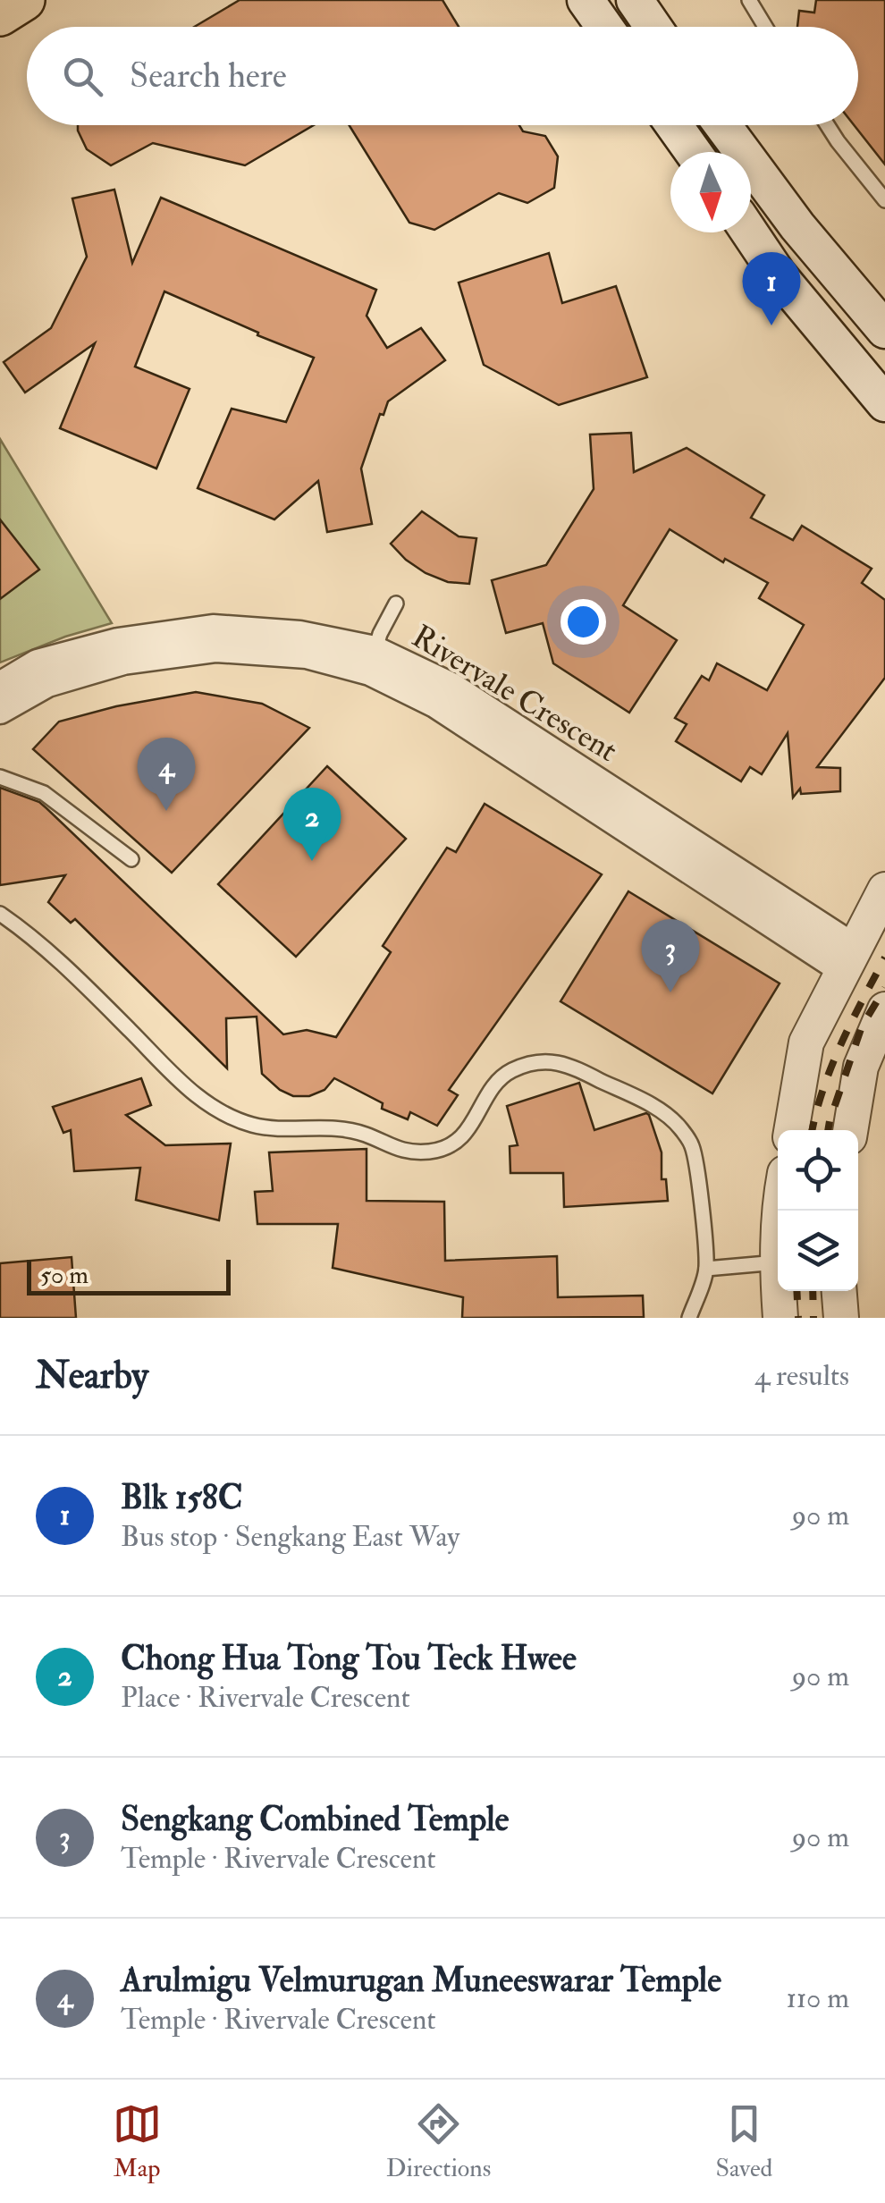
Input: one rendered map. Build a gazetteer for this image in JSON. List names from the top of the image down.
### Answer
{
  "streets": {
    "street": ["Rivervale Crescent"]
  },
  "scale_bar": "50 m",
  "north": "bottom",
  "page": {
    "search": "Search here",
    "pins": [
      "1",
      "4",
      "2",
      "3"
    ],
    "scale": "50 m",
    "heading": ["Nearby", "4 results"],
    "list": [
      {
        "mark": "1",
        "name": "Blk 158C",
        "note": "Bus stop · Sengkang East Way",
        "value": "90 m"
      },
      {
        "mark": "2",
        "name": "Chong Hua Tong Tou Teck Hwee",
        "note": "Place · Rivervale Crescent",
        "value": "90 m"
      },
      {
        "mark": "3",
        "name": "Sengkang Combined Temple",
        "note": "Temple · Rivervale Crescent",
        "value": "90 m"
      },
      {
        "mark": "4",
        "name": "Arulmigu Velmurugan Muneeswarar Temple",
        "note": "Temple · Rivervale Crescent",
        "value": "110 m"
      }
    ],
    "nav": ["Map", "Directions", "Saved"]
  }
}
